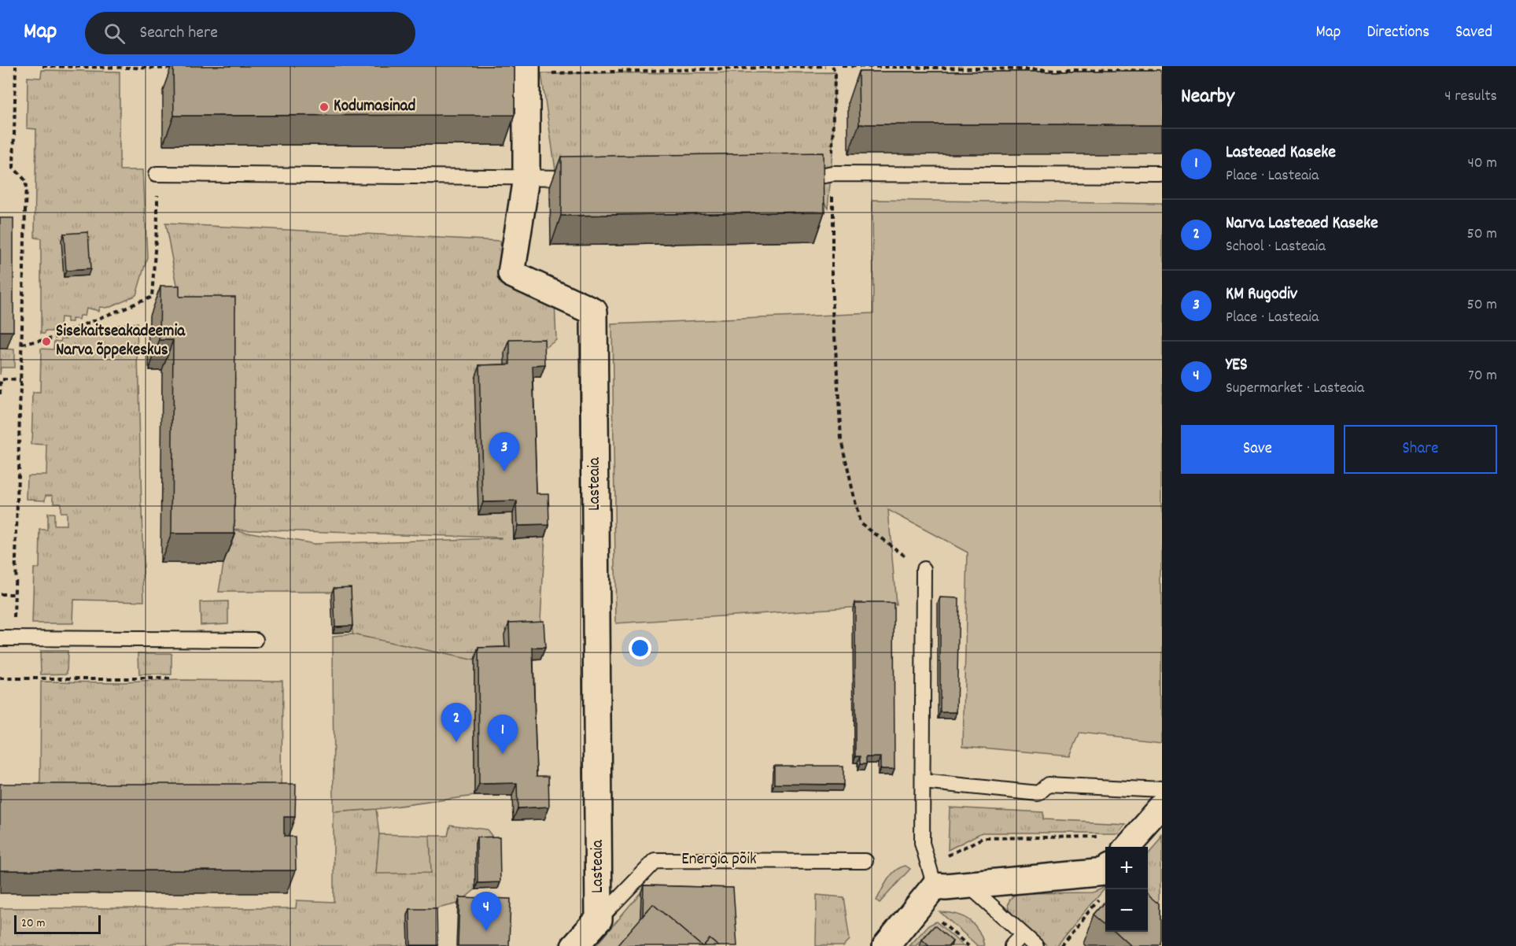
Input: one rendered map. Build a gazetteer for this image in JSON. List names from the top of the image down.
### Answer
{
  "streets": {
    "street": ["Lasteaia"],
    "lane": ["Energia põik"]
  },
  "crossings": [
    ["Lasteaia", "Energia põik"]
  ],
  "places": ["Kodumasinad", "Sisekaitseakadeemia Narva õppekeskus"],
  "scale_bar": "20 m",
  "page": {
    "header": "Map",
    "search": "Search here",
    "nav": ["Map", "Directions", "Saved"],
    "heading": ["Nearby", "4 results"],
    "list": [
      {
        "mark": "1",
        "name": "Lasteaed Kaseke",
        "note": "Place · Lasteaia",
        "value": "40 m"
      },
      {
        "mark": "2",
        "name": "Narva Lasteaed Kaseke",
        "note": "School · Lasteaia",
        "value": "50 m"
      },
      {
        "mark": "3",
        "name": "KM Rugodiv",
        "note": "Place · Lasteaia",
        "value": "50 m"
      },
      {
        "mark": "4",
        "name": "YES",
        "note": "Supermarket · Lasteaia",
        "value": "70 m"
      }
    ],
    "buttons": ["Save", "Share"],
    "pins": [
      "3",
      "2",
      "1",
      "4"
    ],
    "map_buttons": ["+", "−"],
    "scale": "20 m"
  }
}
